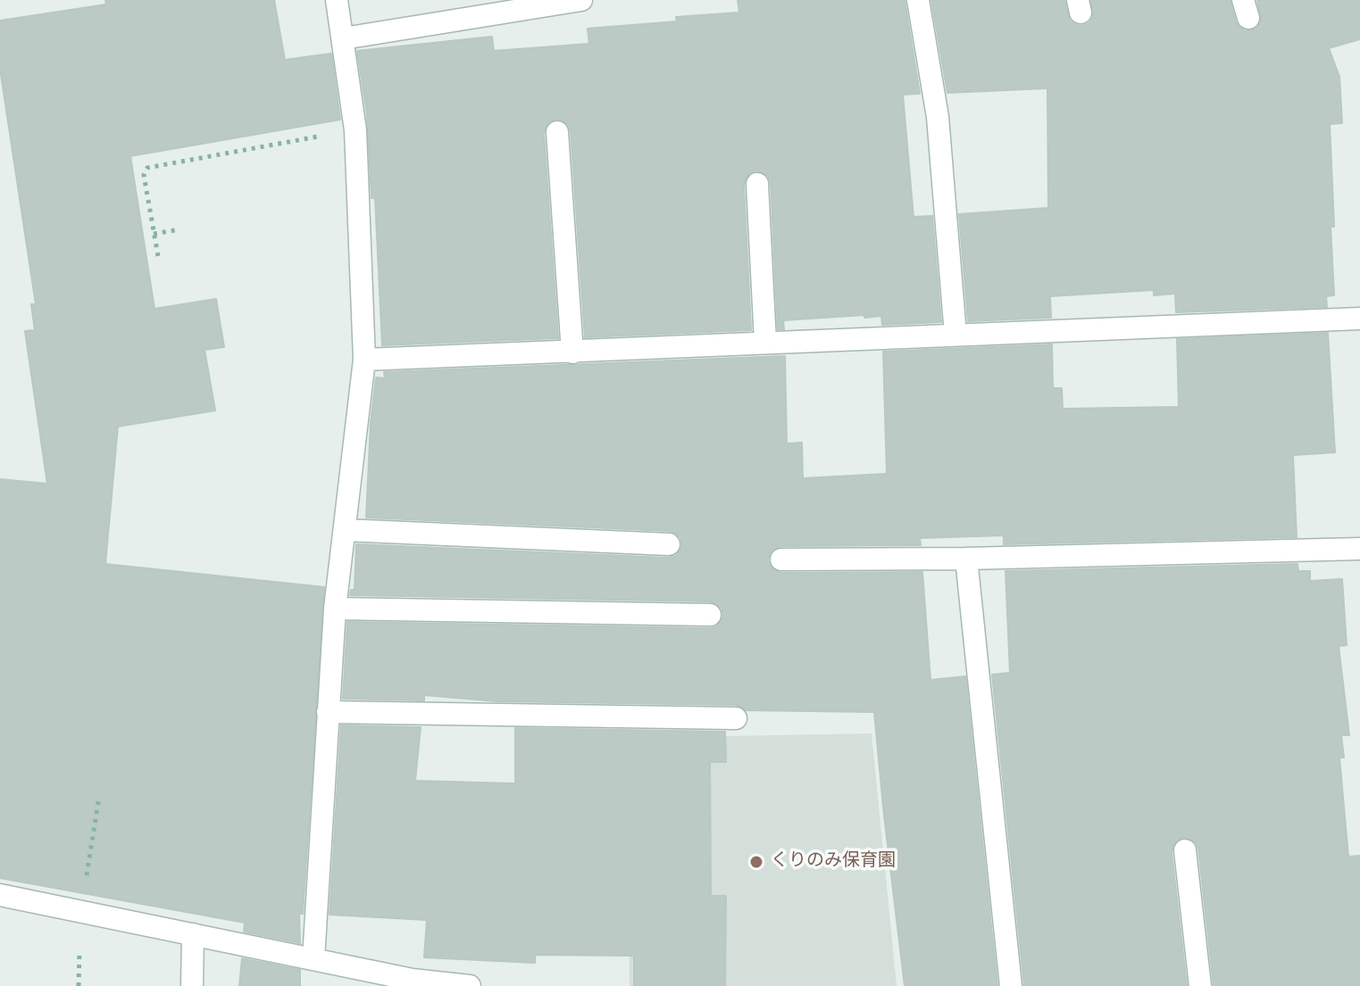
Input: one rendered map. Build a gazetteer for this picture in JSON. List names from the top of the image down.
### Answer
{
  "places": ["くりのみ保育園"]
}
